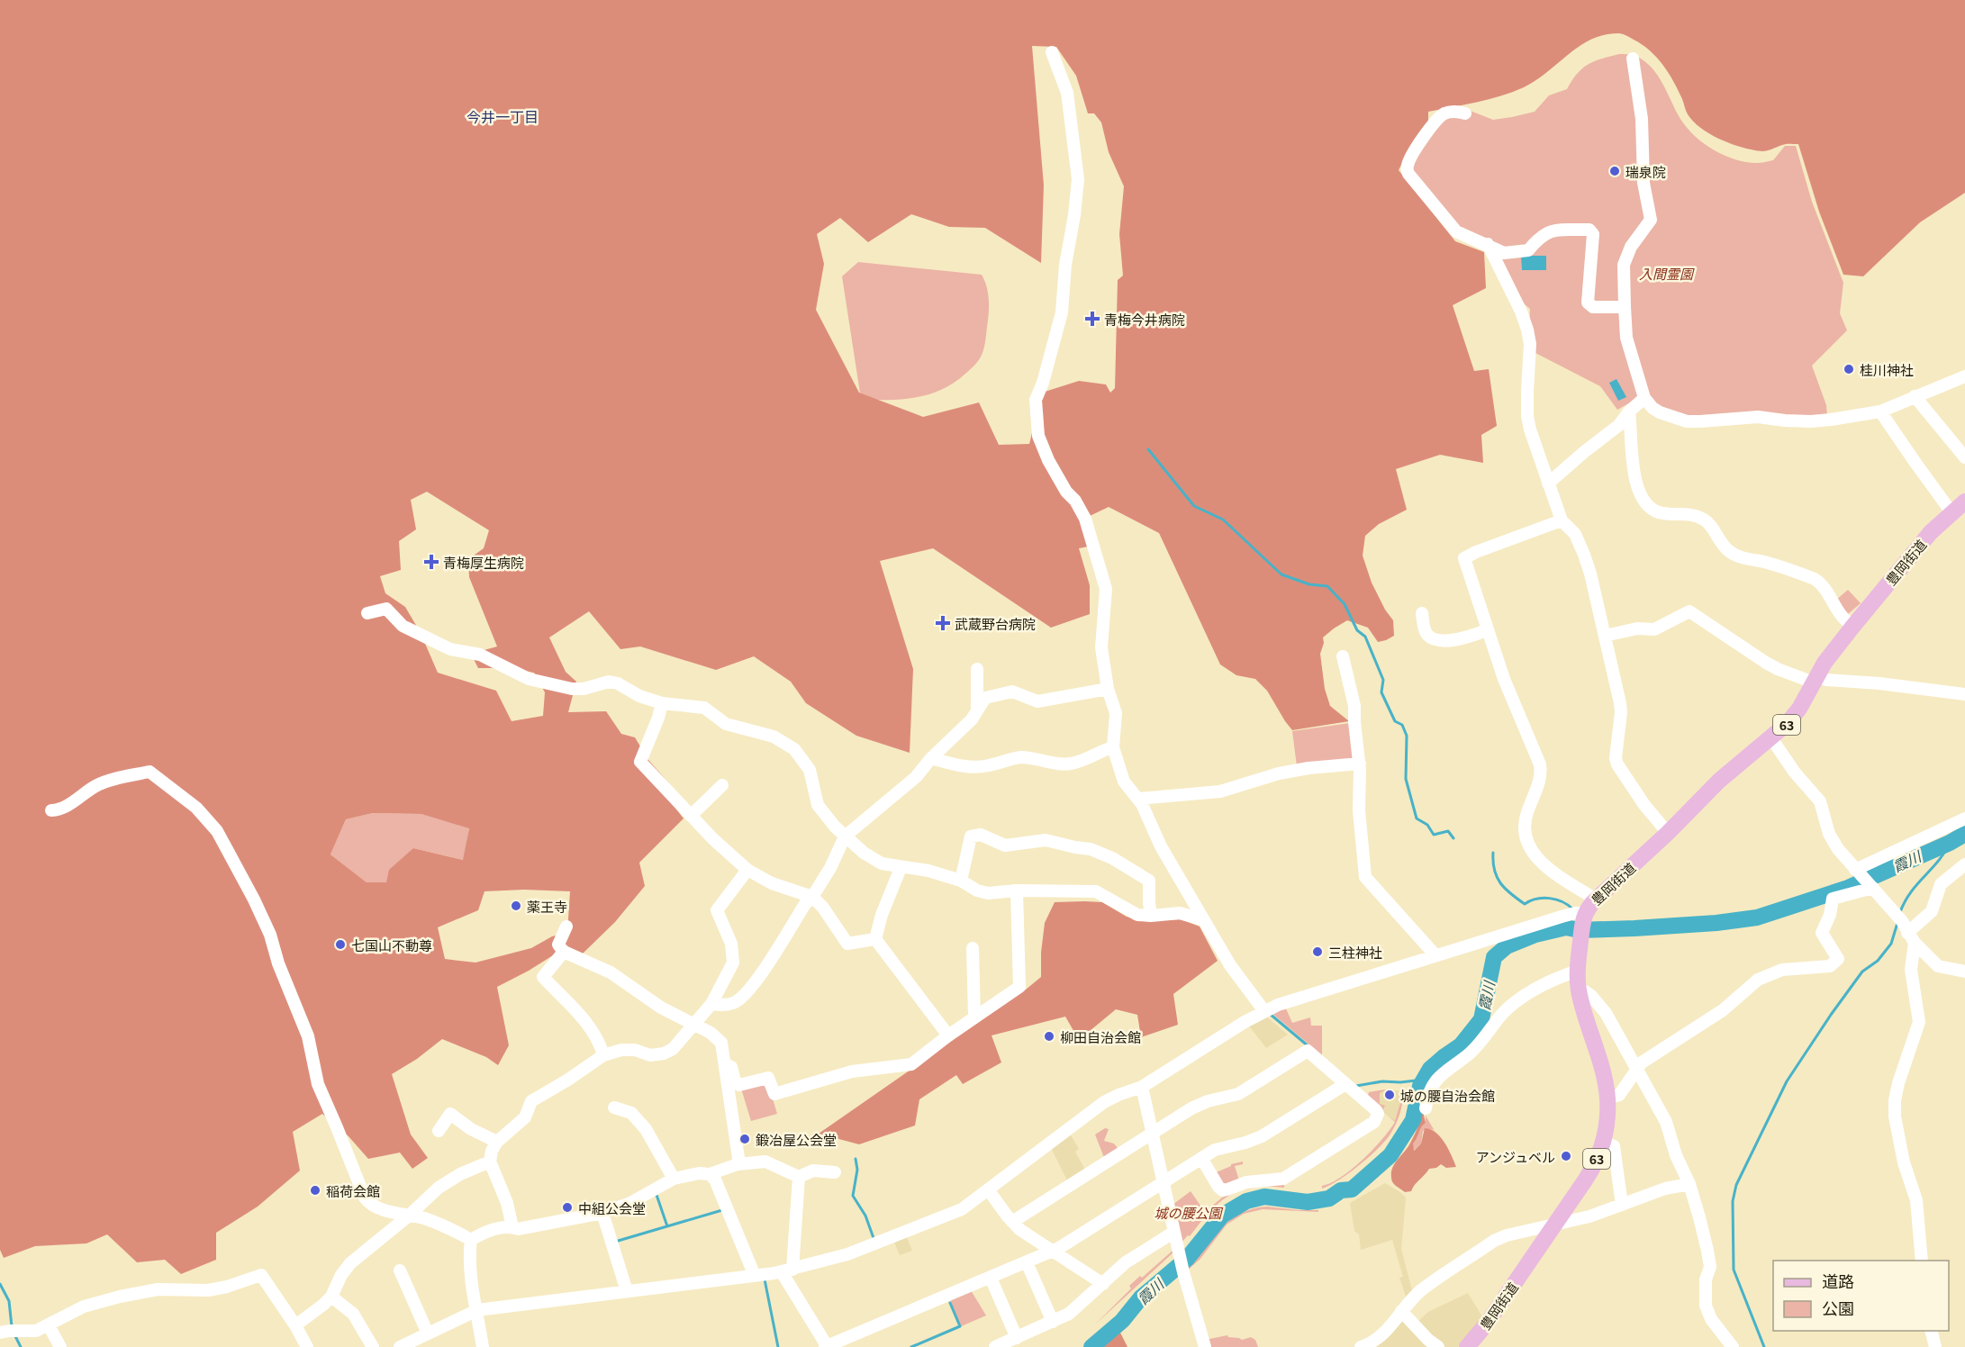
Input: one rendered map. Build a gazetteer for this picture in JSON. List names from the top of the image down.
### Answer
{
  "streets": {
    "main road": ["豊岡街道", "63"]
  },
  "districts": ["今井一丁目"],
  "water": ["霞川"],
  "parks": ["入間霊園", "城の腰公園"],
  "places": {
    "other": [
      "瑞泉院",
      "桂川神社",
      "薬王寺",
      "七国山不動尊",
      "三柱神社",
      "柳田自治会館",
      "城の腰自治会館",
      "鍛冶屋公会堂",
      "アンジュベル",
      "稲荷会館",
      "中組公会堂"
    ],
    "health": ["青梅今井病院", "青梅厚生病院", "武蔵野台病院"]
  },
  "legend": ["道路", "公園"]
}
